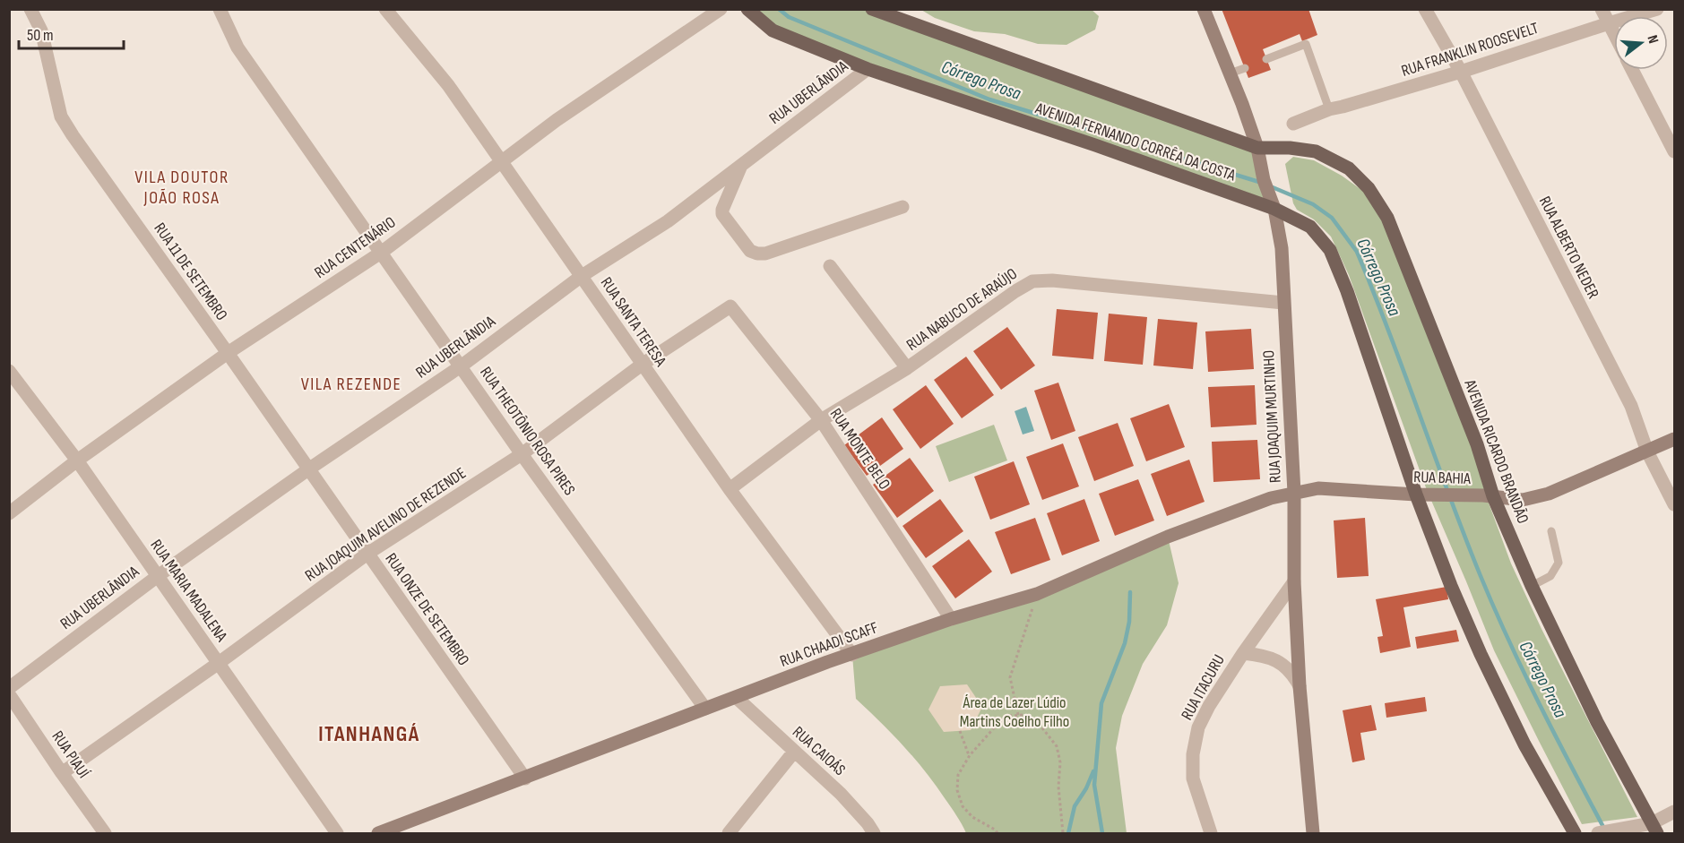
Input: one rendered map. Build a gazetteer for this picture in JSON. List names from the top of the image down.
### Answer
{
  "streets": {
    "main road": ["AVENIDA FERNANDO CORRÊA DA COSTA", "AVENIDA RICARDO BRANDÃO"],
    "street": [
      "RUA FRANKLIN ROOSEVELT",
      "RUA UBERLÂNDIA",
      "RUA CENTENÁRIO",
      "RUA ALBERTO NEDER",
      "RUA 11 DE SETEMBRO",
      "RUA NABUCO DE ARAÚJO",
      "RUA SANTA TERESA",
      "RUA JOAQUIM MURTINHO",
      "RUA THEOTÔNIO ROSA PIRES",
      "RUA MONTE BELO",
      "RUA BAHIA",
      "RUA JOAQUIM AVELINO DE REZENDE",
      "RUA MARIA MADALENA",
      "RUA ONZE DE SETEMBRO",
      "RUA CHAADI SCAFF",
      "RUA ITACURU",
      "RUA CAIOÁS",
      "RUA PIAUÍ"
    ]
  },
  "crossings": [
    ["RUA FRANKLIN ROOSEVELT", "RUA ALBERTO NEDER"],
    ["RUA UBERLÂNDIA", "AVENIDA FERNANDO CORRÊA DA COSTA"],
    ["RUA UBERLÂNDIA", "RUA SANTA TERESA"],
    ["RUA UBERLÂNDIA", "RUA THEOTÔNIO ROSA PIRES"],
    ["RUA UBERLÂNDIA", "RUA MARIA MADALENA"],
    ["RUA UBERLÂNDIA", "RUA ONZE DE SETEMBRO"],
    ["AVENIDA FERNANDO CORRÊA DA COSTA", "RUA JOAQUIM MURTINHO"],
    ["RUA CENTENÁRIO", "RUA 11 DE SETEMBRO"],
    ["RUA CENTENÁRIO", "RUA SANTA TERESA"],
    ["RUA CENTENÁRIO", "RUA THEOTÔNIO ROSA PIRES"],
    ["RUA CENTENÁRIO", "RUA MARIA MADALENA"],
    ["RUA CENTENÁRIO", "RUA ONZE DE SETEMBRO"],
    ["RUA ALBERTO NEDER", "RUA BAHIA"],
    ["RUA 11 DE SETEMBRO", "RUA ONZE DE SETEMBRO"],
    ["RUA NABUCO DE ARAÚJO", "RUA SANTA TERESA"],
    ["RUA NABUCO DE ARAÚJO", "RUA JOAQUIM MURTINHO"],
    ["RUA NABUCO DE ARAÚJO", "RUA MONTE BELO"],
    ["RUA SANTA TERESA", "RUA JOAQUIM AVELINO DE REZENDE"],
    ["RUA SANTA TERESA", "RUA CHAADI SCAFF"],
    ["RUA JOAQUIM MURTINHO", "AVENIDA RICARDO BRANDÃO"],
    ["RUA JOAQUIM MURTINHO", "RUA BAHIA"],
    ["RUA JOAQUIM MURTINHO", "RUA CHAADI SCAFF"],
    ["RUA JOAQUIM MURTINHO", "RUA ITACURU"],
    ["RUA THEOTÔNIO ROSA PIRES", "RUA JOAQUIM AVELINO DE REZENDE"],
    ["RUA THEOTÔNIO ROSA PIRES", "RUA CHAADI SCAFF"],
    ["RUA MONTE BELO", "RUA JOAQUIM AVELINO DE REZENDE"],
    ["RUA MONTE BELO", "RUA CHAADI SCAFF"],
    ["AVENIDA RICARDO BRANDÃO", "RUA BAHIA"],
    ["RUA BAHIA", "RUA CHAADI SCAFF"],
    ["RUA JOAQUIM AVELINO DE REZENDE", "RUA MARIA MADALENA"],
    ["RUA JOAQUIM AVELINO DE REZENDE", "RUA ONZE DE SETEMBRO"],
    ["RUA JOAQUIM AVELINO DE REZENDE", "RUA PIAUÍ"],
    ["RUA ONZE DE SETEMBRO", "RUA CHAADI SCAFF"],
    ["RUA CHAADI SCAFF", "RUA CAIOÁS"]
  ],
  "districts": ["VILA DOUTOR JOÃO ROSA", "VILA REZENDE", "ITANHANGÁ"],
  "water": ["Córrego Prosa"],
  "parks": ["Área de Lazer Lúdio Martins Coelho Filho"],
  "scale_bar": "50 m",
  "north": "right"
}
